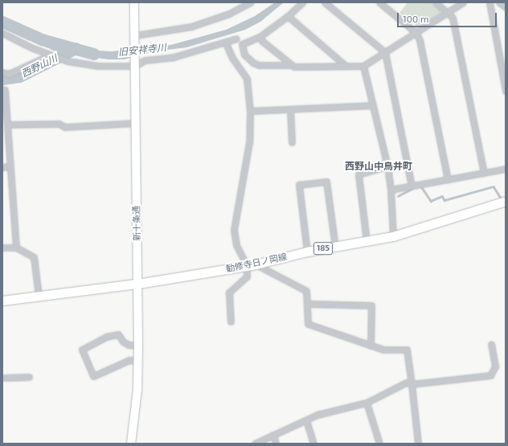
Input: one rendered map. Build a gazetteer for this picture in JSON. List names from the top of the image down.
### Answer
{
  "streets": {
    "main road": ["新十条通", "185", "勧修寺日ノ岡線"]
  },
  "crossings": [
    ["新十条通", "勧修寺日ノ岡線"]
  ],
  "districts": ["西野山中鳥井町"],
  "water": ["旧安祥寺川", "西野山川"],
  "scale_bar": "100 m"
}
